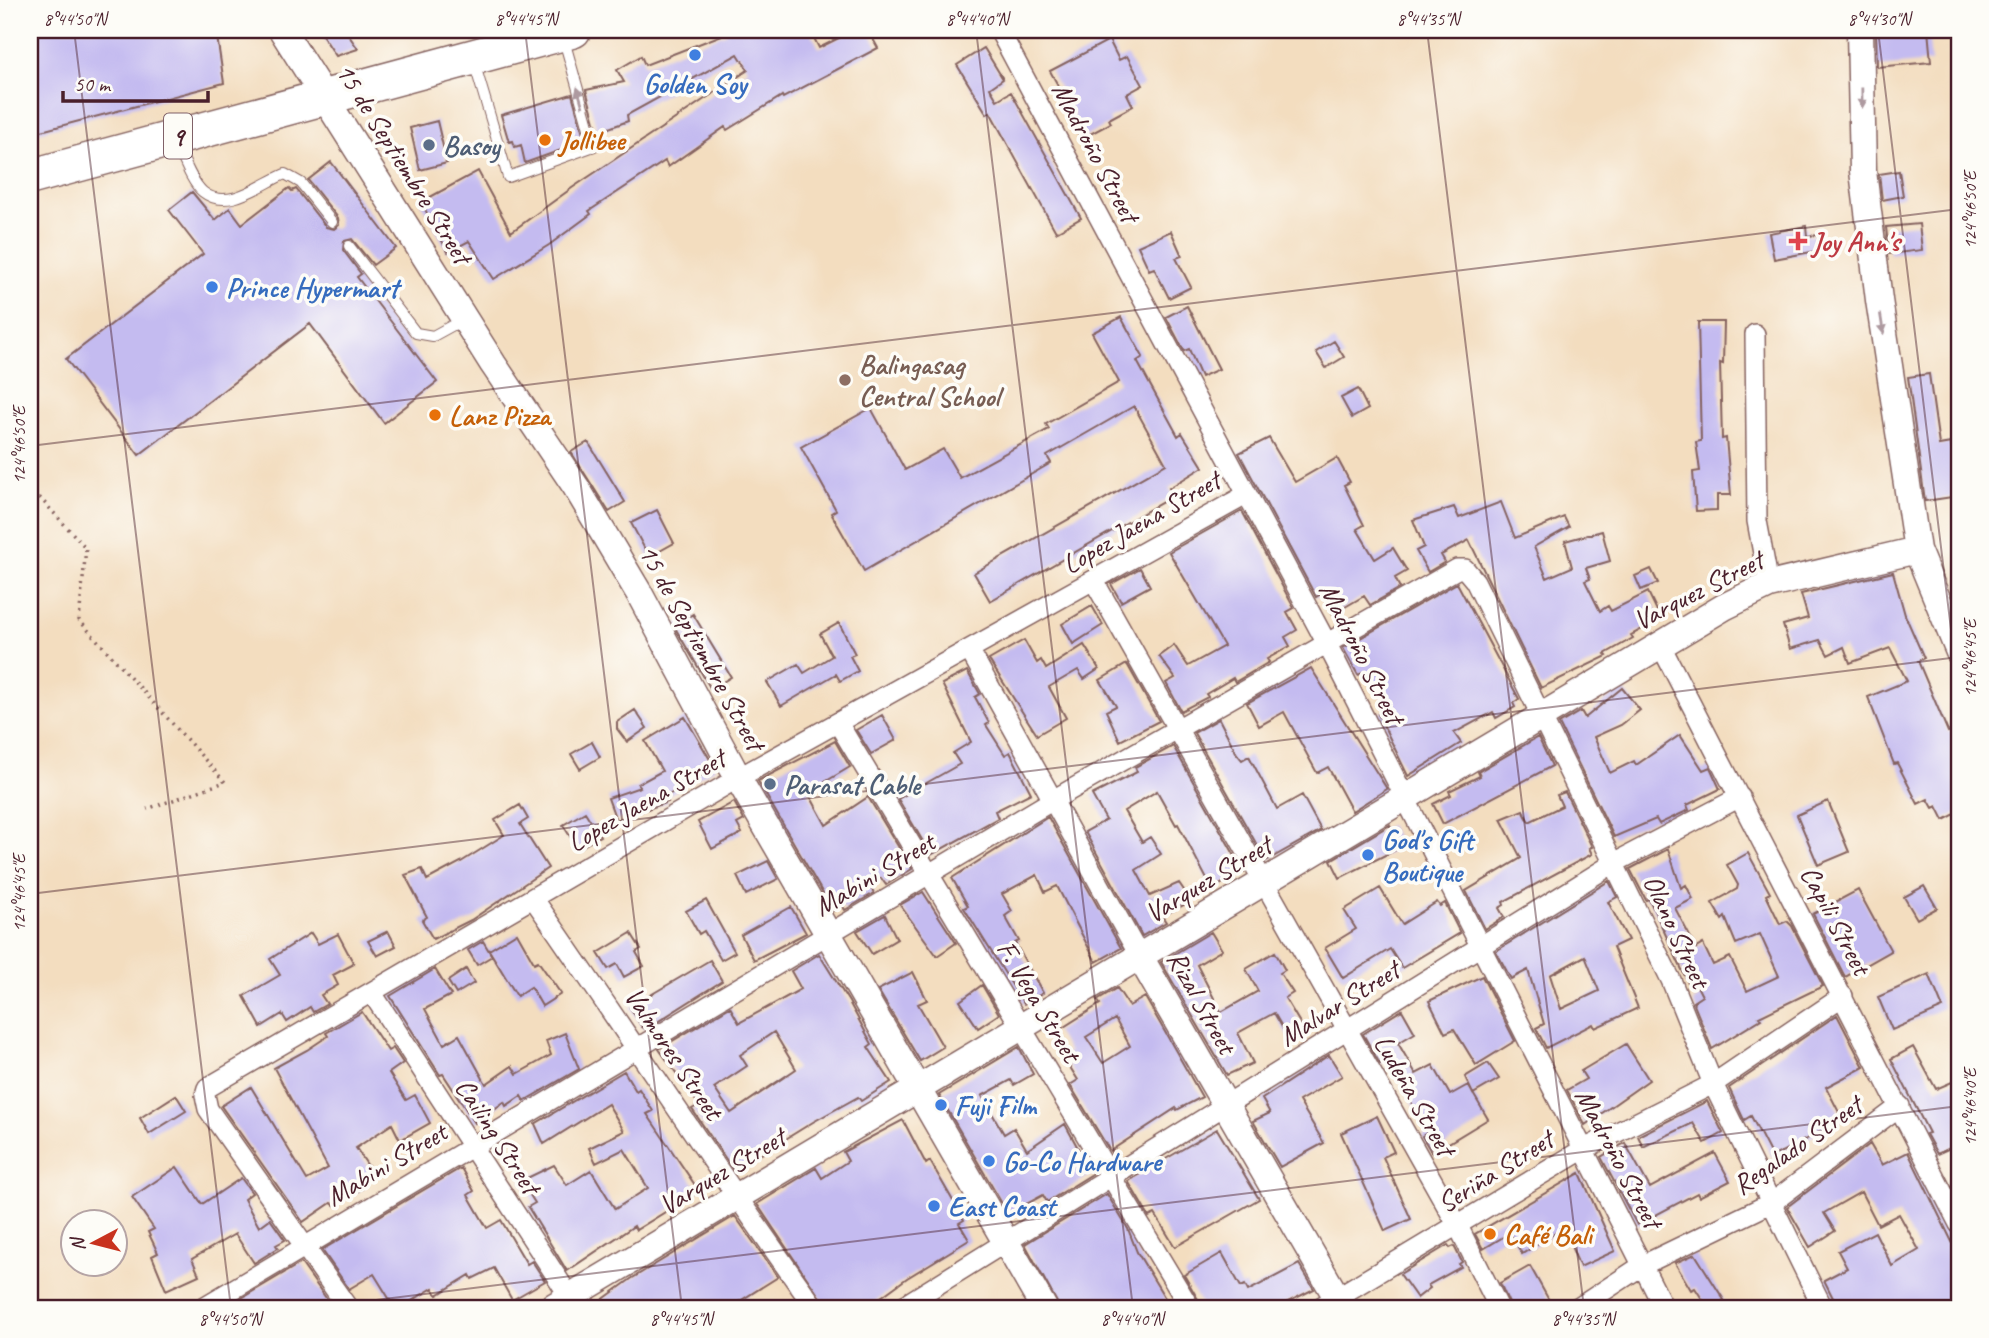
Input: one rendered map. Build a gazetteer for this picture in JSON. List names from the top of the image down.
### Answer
{
  "streets": {
    "highway": ["9"],
    "street": [
      "Madroño Street",
      "15 de Septiembre Street",
      "Lopez Jaena Street",
      "Varquez Street",
      "Mabini Street",
      "Capili Street",
      "Olano Street",
      "F. Vega Street",
      "Rizal Street",
      "Malvar Street",
      "Valmores Street",
      "Ludeña Street",
      "Cailing Street",
      "Regalado Street",
      "Seriña Street"
    ]
  },
  "crossings": [
    ["9", "15 de Septiembre Street"],
    ["Madroño Street", "Lopez Jaena Street"],
    ["Madroño Street", "Varquez Street"],
    ["Madroño Street", "Mabini Street"],
    ["Madroño Street", "Malvar Street"],
    ["Madroño Street", "Regalado Street"],
    ["Madroño Street", "Seriña Street"],
    ["15 de Septiembre Street", "Lopez Jaena Street"],
    ["15 de Septiembre Street", "Varquez Street"],
    ["15 de Septiembre Street", "Mabini Street"],
    ["15 de Septiembre Street", "Malvar Street"],
    ["Lopez Jaena Street", "Mabini Street"],
    ["Lopez Jaena Street", "F. Vega Street"],
    ["Lopez Jaena Street", "Rizal Street"],
    ["Lopez Jaena Street", "Valmores Street"],
    ["Lopez Jaena Street", "Ludeña Street"],
    ["Lopez Jaena Street", "Cailing Street"],
    ["Varquez Street", "Capili Street"],
    ["Varquez Street", "Olano Street"],
    ["Varquez Street", "F. Vega Street"],
    ["Varquez Street", "Rizal Street"],
    ["Varquez Street", "Valmores Street"],
    ["Varquez Street", "Ludeña Street"],
    ["Varquez Street", "Cailing Street"],
    ["Mabini Street", "Olano Street"],
    ["Mabini Street", "F. Vega Street"],
    ["Mabini Street", "Rizal Street"],
    ["Mabini Street", "Valmores Street"],
    ["Mabini Street", "Ludeña Street"],
    ["Mabini Street", "Cailing Street"],
    ["Capili Street", "Malvar Street"],
    ["Capili Street", "Regalado Street"],
    ["Capili Street", "Seriña Street"],
    ["Olano Street", "Malvar Street"],
    ["Olano Street", "Regalado Street"],
    ["Olano Street", "Seriña Street"],
    ["F. Vega Street", "Malvar Street"],
    ["Rizal Street", "Malvar Street"],
    ["Rizal Street", "Seriña Street"],
    ["Malvar Street", "Ludeña Street"],
    ["Ludeña Street", "Seriña Street"]
  ],
  "places": {
    "other": [
      "Golden Soy",
      "Jollibee",
      "Basoy",
      "Prince Hypermart",
      "Balingasag Central School",
      "Lanz Pizza",
      "Parasat Cable",
      "God's Gift Boutique",
      "Fuji Film",
      "Go-Co Hardware",
      "East Coast",
      "Café Bali"
    ],
    "health": ["Joy Ann's"]
  },
  "scale_bar": "50 m",
  "north": "left",
  "coordinates": [
    "8°44'50\"N",
    "8°44'45\"N",
    "8°44'40\"N",
    "8°44'35\"N",
    "8°44'30\"N",
    "124°46'50\"E",
    "124°46'45\"E",
    "124°46'40\"E"
  ]
}
